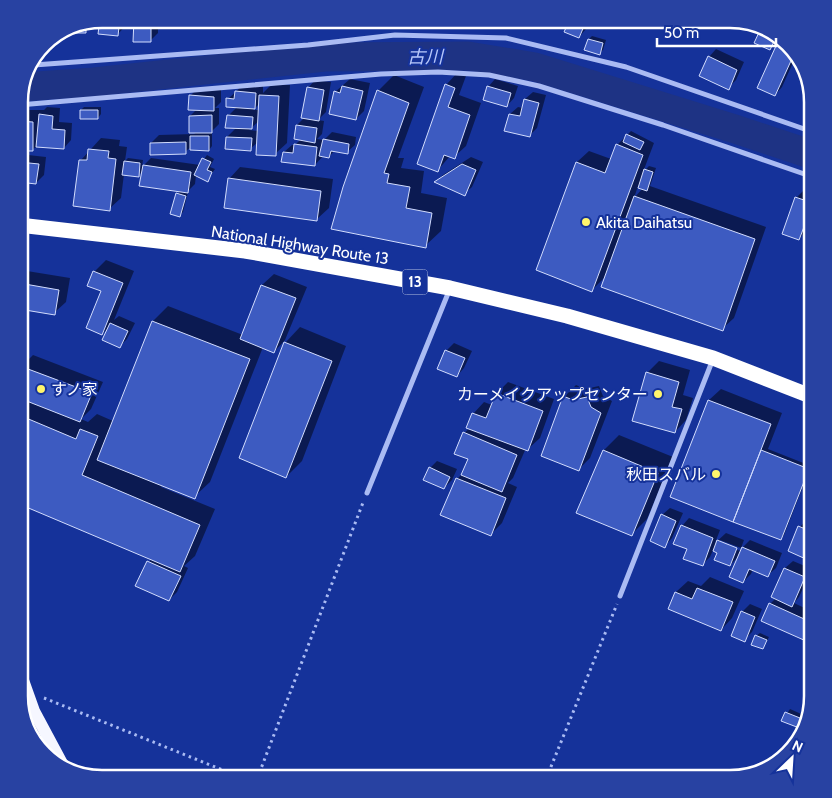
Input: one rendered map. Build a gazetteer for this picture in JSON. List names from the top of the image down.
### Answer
{
  "streets": {
    "highway": ["National Highway Route 13", "13"]
  },
  "water": ["古川"],
  "places": [
    "Akita Daihatsu",
    "すノ家",
    "カーメイクアップセンター",
    "秋田スバル"
  ],
  "scale_bar": "50 m",
  "north": "top right"
}
